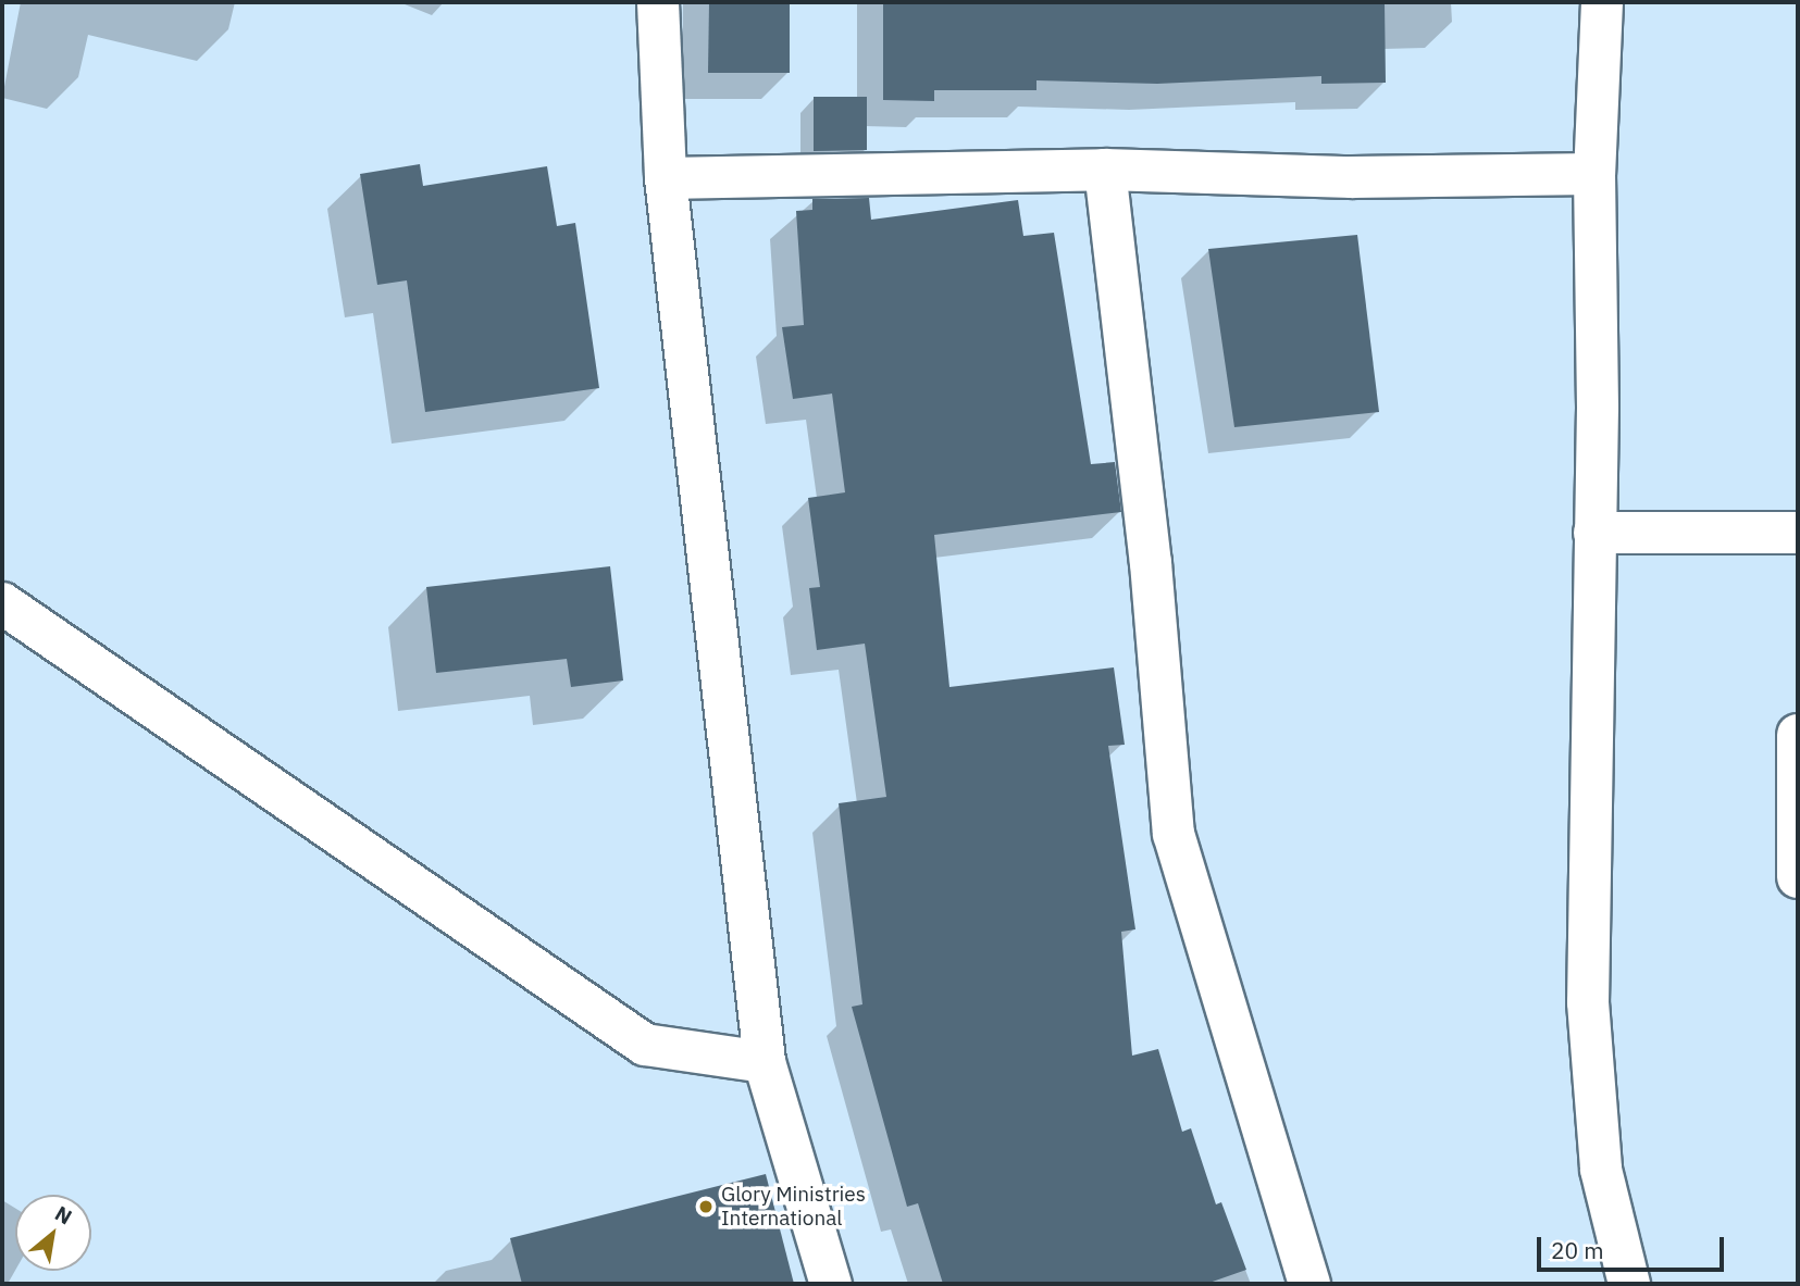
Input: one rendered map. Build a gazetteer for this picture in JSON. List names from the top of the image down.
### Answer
{
  "places": ["Glory Ministries International"],
  "scale_bar": "20 m",
  "north": "top right"
}
